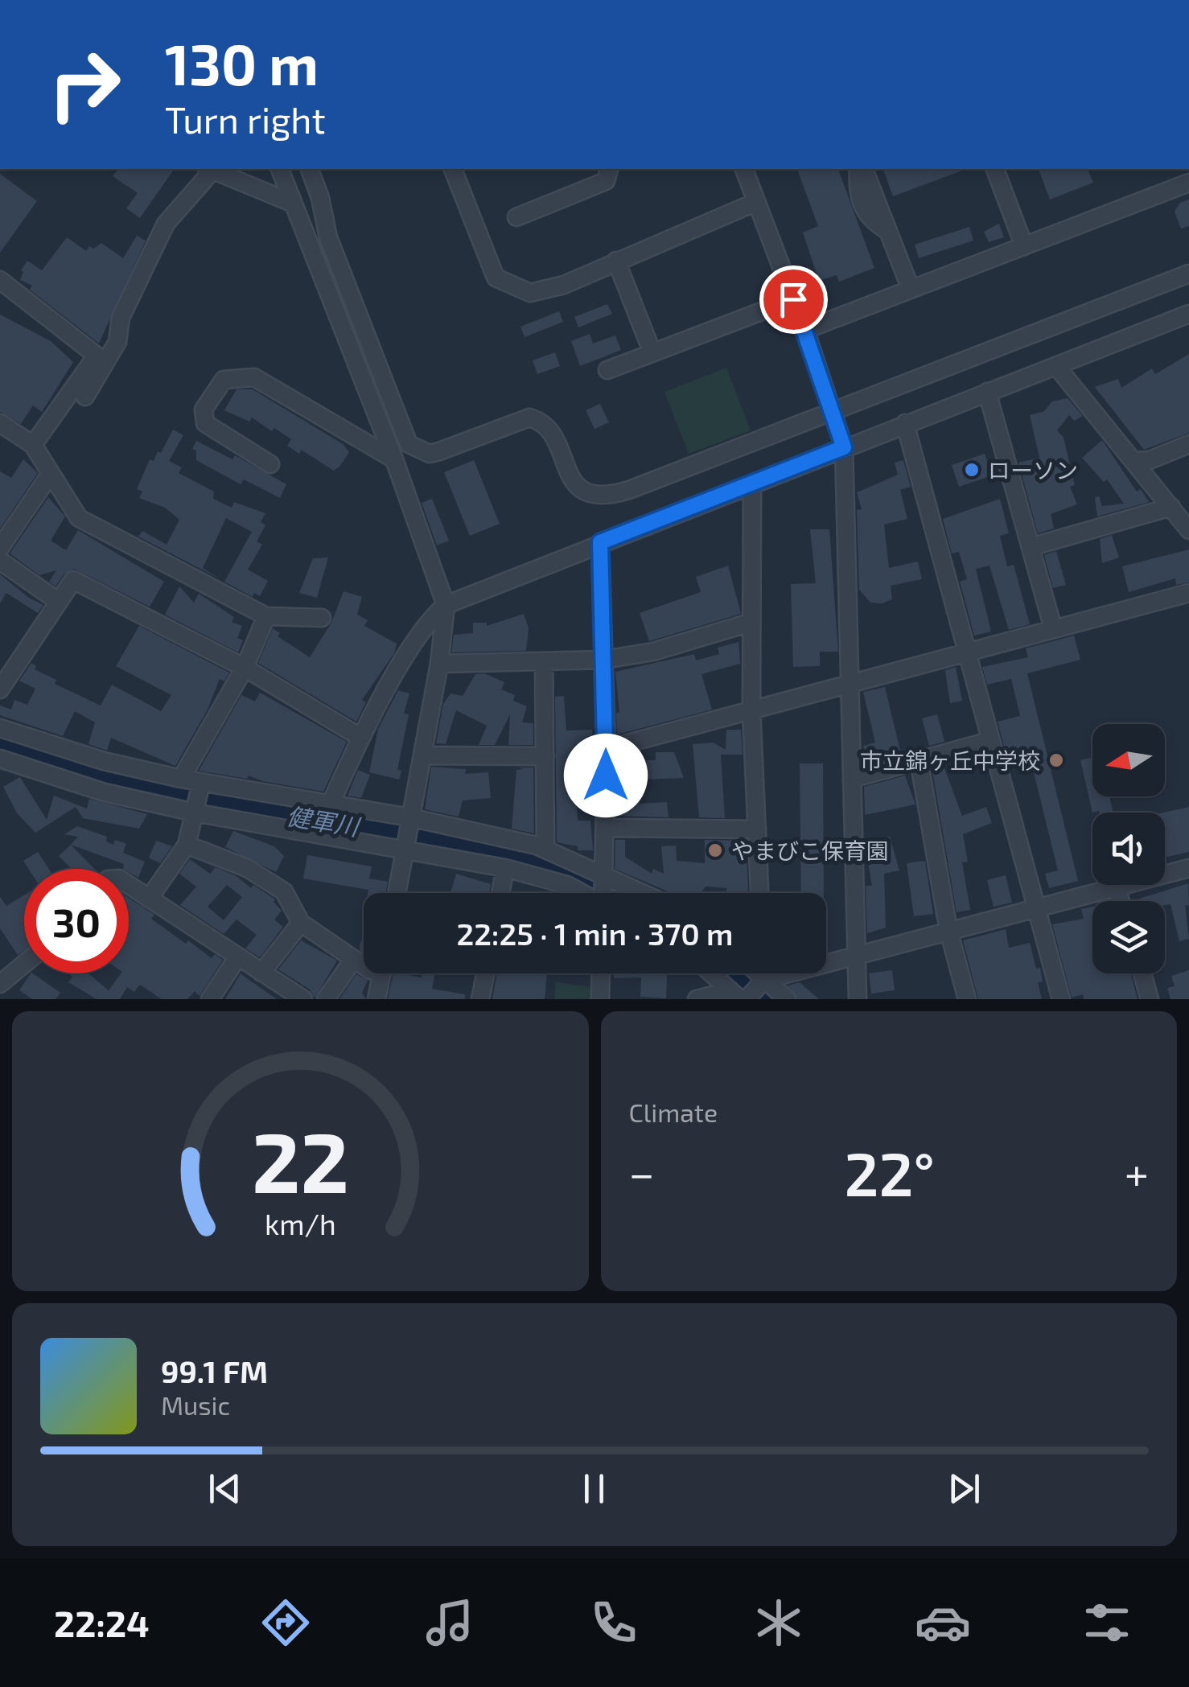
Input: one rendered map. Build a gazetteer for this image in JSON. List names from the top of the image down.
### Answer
{
  "water": ["健軍川"],
  "places": ["ローソン", "市立錦ヶ丘中学校", "やまびこ保育園"],
  "north": "left",
  "page": {
    "turn": ["130 m", "Turn right"],
    "limit": "30",
    "trip": "22:25 · 1 min · 370 m",
    "tile": "Climate",
    "heat": ["−", "22°", "+"],
    "song": ["99.1 FM", "Music"],
    "tabs": "22:24",
    "gauge": ["22", "km/h"]
  }
}
